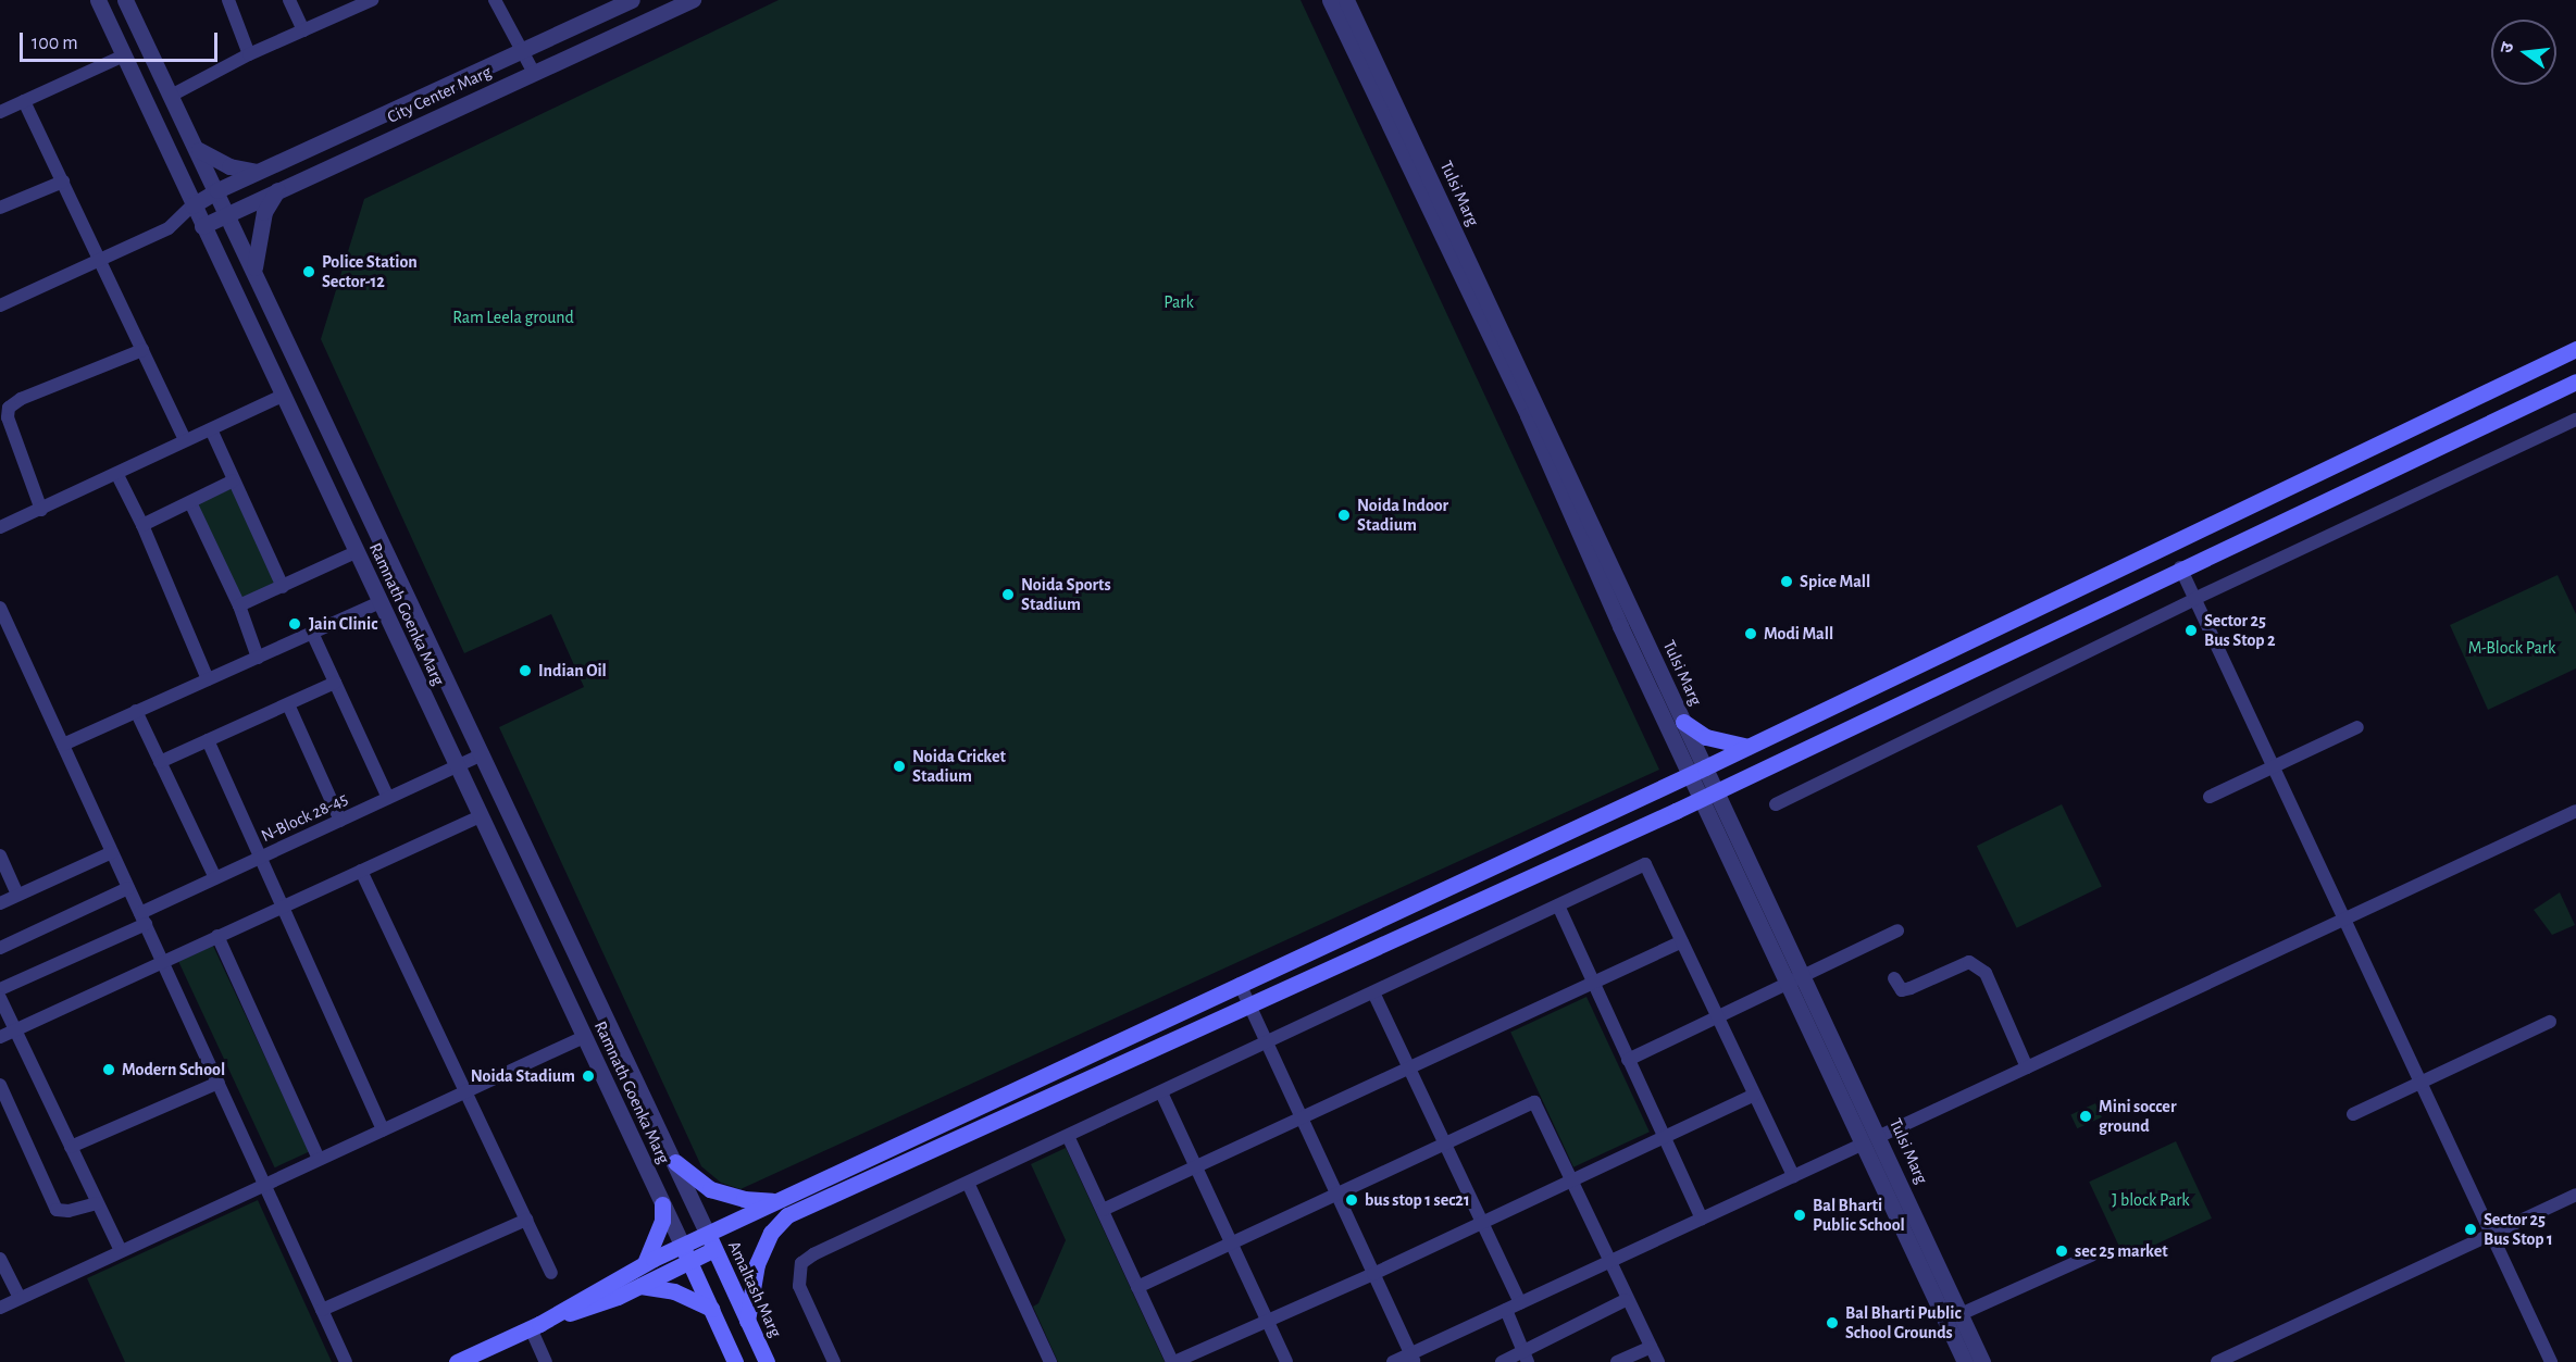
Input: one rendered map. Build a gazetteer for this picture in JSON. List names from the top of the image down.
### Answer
{
  "streets": {
    "main road": ["Amaltash Marg"],
    "street": [
      "City Center Marg",
      "Tulsi Marg",
      "Ramnath Goenka Marg",
      "N-Block 28-45"
    ]
  },
  "crossings": [
    ["City Center Marg", "Ramnath Goenka Marg"],
    ["Ramnath Goenka Marg", "N-Block 28-45"],
    ["Ramnath Goenka Marg", "Amaltash Marg"]
  ],
  "parks": [
    "Park",
    "Ram Leela ground",
    "M-Block Park",
    "J block Park"
  ],
  "places": [
    "Police Station Sector-12",
    "Noida Indoor Stadium",
    "Spice Mall",
    "Noida Sports Stadium",
    "Jain Clinic",
    "Sector 25 Bus Stop 2",
    "Modi Mall",
    "Indian Oil",
    "Noida Cricket Stadium",
    "Modern School",
    "Noida Stadium",
    "Mini soccer ground",
    "bus stop 1 sec21",
    "Bal Bharti Public School",
    "Sector 25 Bus Stop 1",
    "sec 25 market",
    "Bal Bharti Public School Grounds"
  ],
  "scale_bar": "100 m",
  "north": "left"
}
